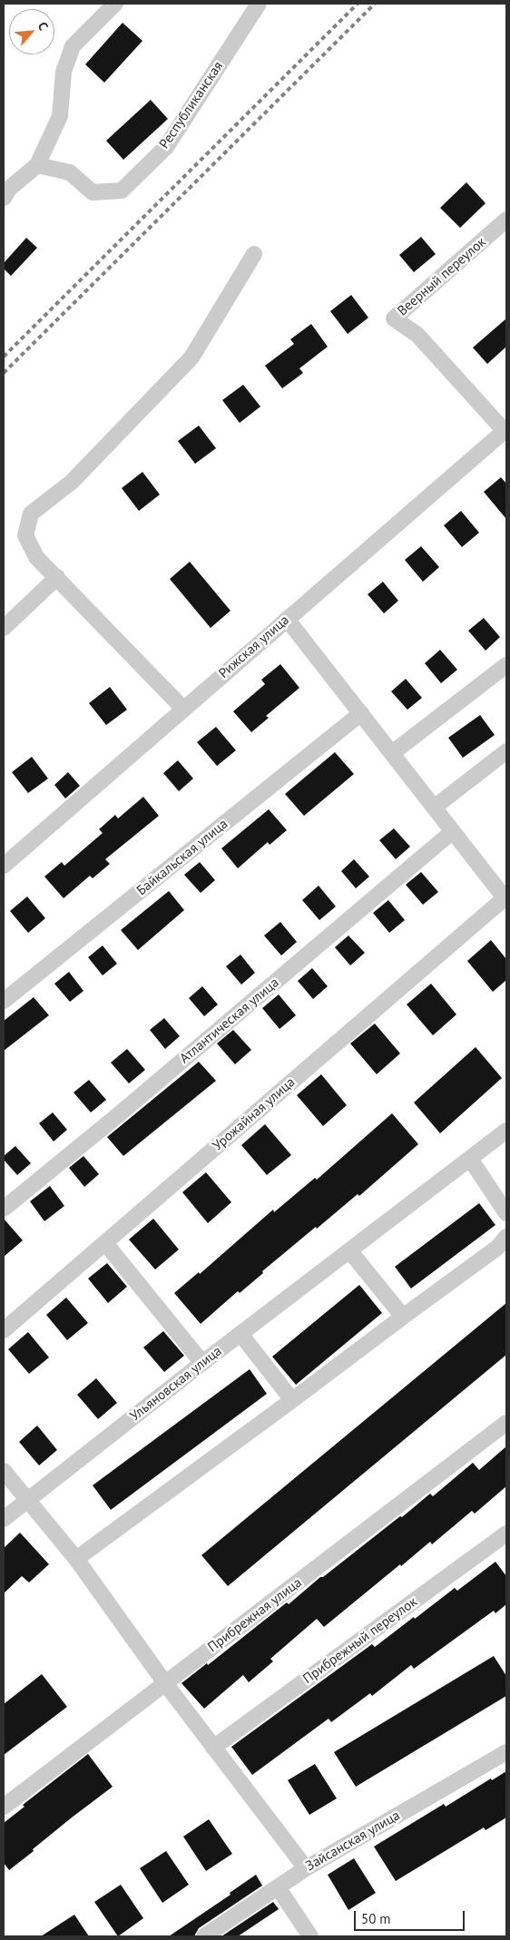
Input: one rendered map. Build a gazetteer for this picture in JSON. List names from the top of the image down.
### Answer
{
  "streets": {
    "street": [
      "Республиканская",
      "Веерный переулок",
      "Рижская улица",
      "Байкальская улица",
      "Атлантическая улица",
      "Урожайная улица",
      "Ульяновская улица",
      "Прибрежная улица",
      "Прибрежный переулок",
      "Зайсанская улица"
    ]
  },
  "crossings": [
    ["Веерный переулок", "Рижская улица"]
  ],
  "scale_bar": "50 m",
  "north": "top right"
}
